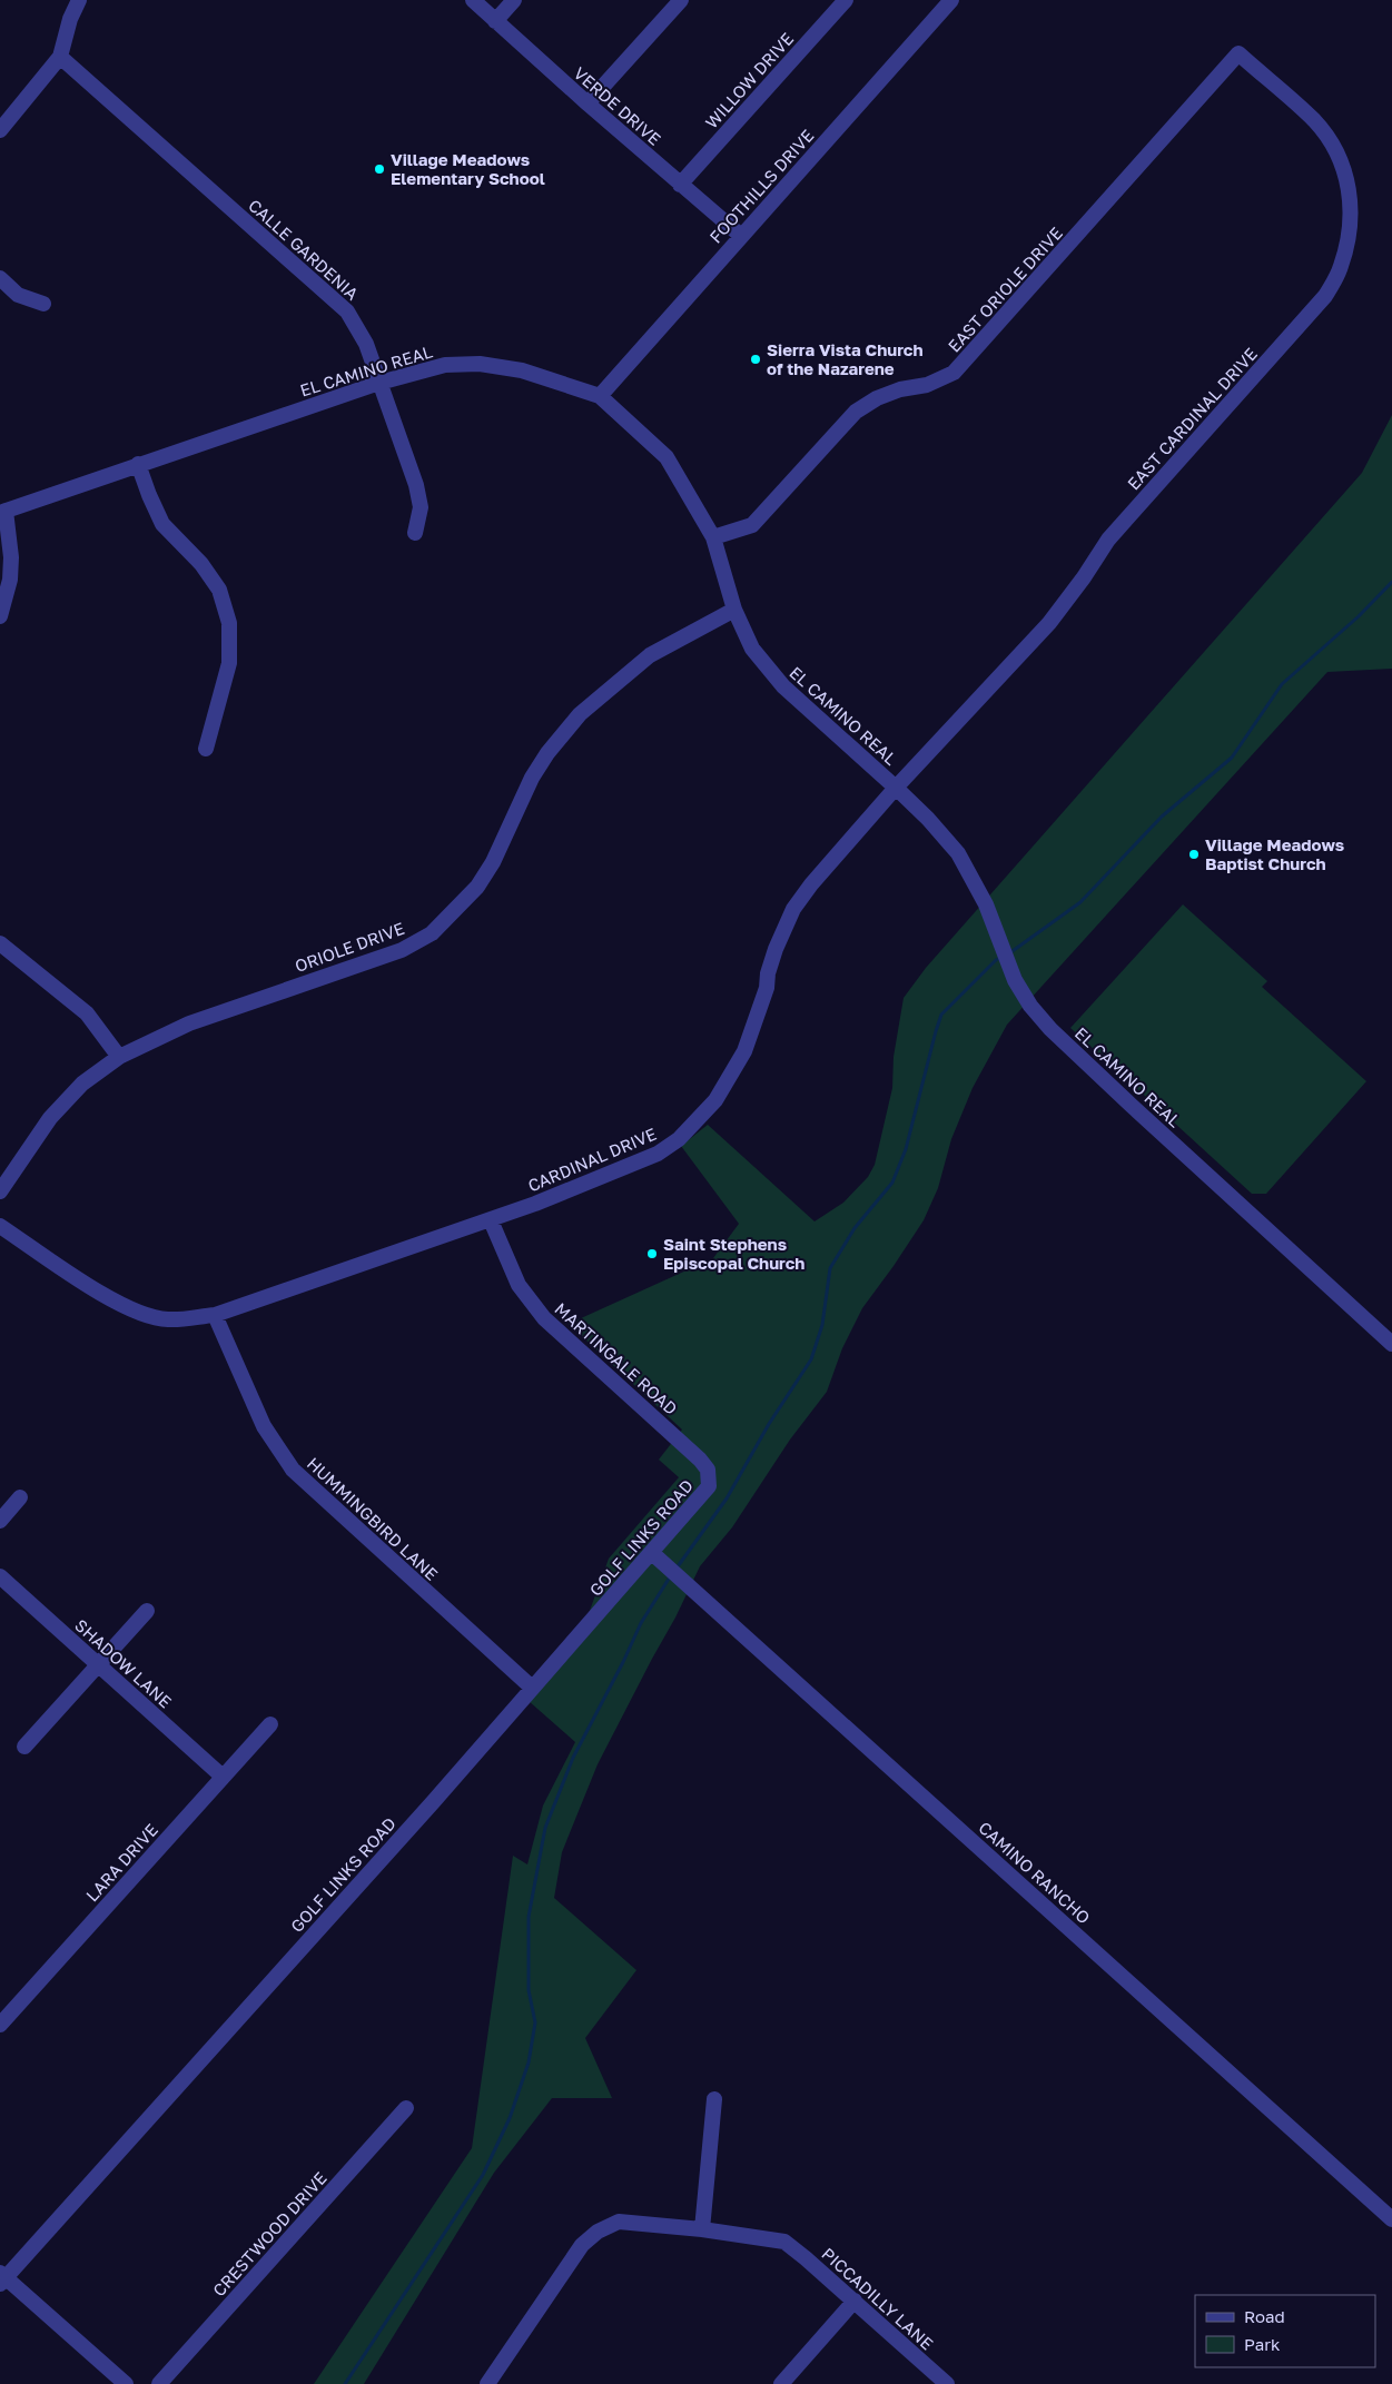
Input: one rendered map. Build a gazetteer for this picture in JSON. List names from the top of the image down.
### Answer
{
  "streets": {
    "street": [
      "WILLOW DRIVE",
      "VERDE DRIVE",
      "FOOTHILLS DRIVE",
      "CALLE GARDENIA",
      "EAST ORIOLE DRIVE",
      "EL CAMINO REAL",
      "EAST CARDINAL DRIVE",
      "ORIOLE DRIVE",
      "CARDINAL DRIVE",
      "MARTINGALE ROAD",
      "HUMMINGBIRD LANE",
      "GOLF LINKS ROAD",
      "SHADOW LANE",
      "LARA DRIVE",
      "CAMINO RANCHO",
      "CRESTWOOD DRIVE",
      "PICCADILLY LANE"
    ]
  },
  "crossings": [
    ["WILLOW DRIVE", "VERDE DRIVE"],
    ["VERDE DRIVE", "FOOTHILLS DRIVE"],
    ["FOOTHILLS DRIVE", "EL CAMINO REAL"],
    ["CALLE GARDENIA", "EL CAMINO REAL"],
    ["EAST ORIOLE DRIVE", "EL CAMINO REAL"],
    ["EAST ORIOLE DRIVE", "EAST CARDINAL DRIVE"],
    ["EL CAMINO REAL", "EAST CARDINAL DRIVE"],
    ["EL CAMINO REAL", "ORIOLE DRIVE"],
    ["EL CAMINO REAL", "CARDINAL DRIVE"],
    ["EAST CARDINAL DRIVE", "CARDINAL DRIVE"],
    ["CARDINAL DRIVE", "MARTINGALE ROAD"],
    ["CARDINAL DRIVE", "HUMMINGBIRD LANE"],
    ["MARTINGALE ROAD", "GOLF LINKS ROAD"],
    ["HUMMINGBIRD LANE", "GOLF LINKS ROAD"],
    ["GOLF LINKS ROAD", "CAMINO RANCHO"],
    ["SHADOW LANE", "LARA DRIVE"]
  ],
  "places": [
    "Village Meadows Elementary School",
    "Sierra Vista Church of the Nazarene",
    "Village Meadows Baptist Church",
    "Saint Stephens Episcopal Church"
  ],
  "legend": ["Road", "Park"]
}
